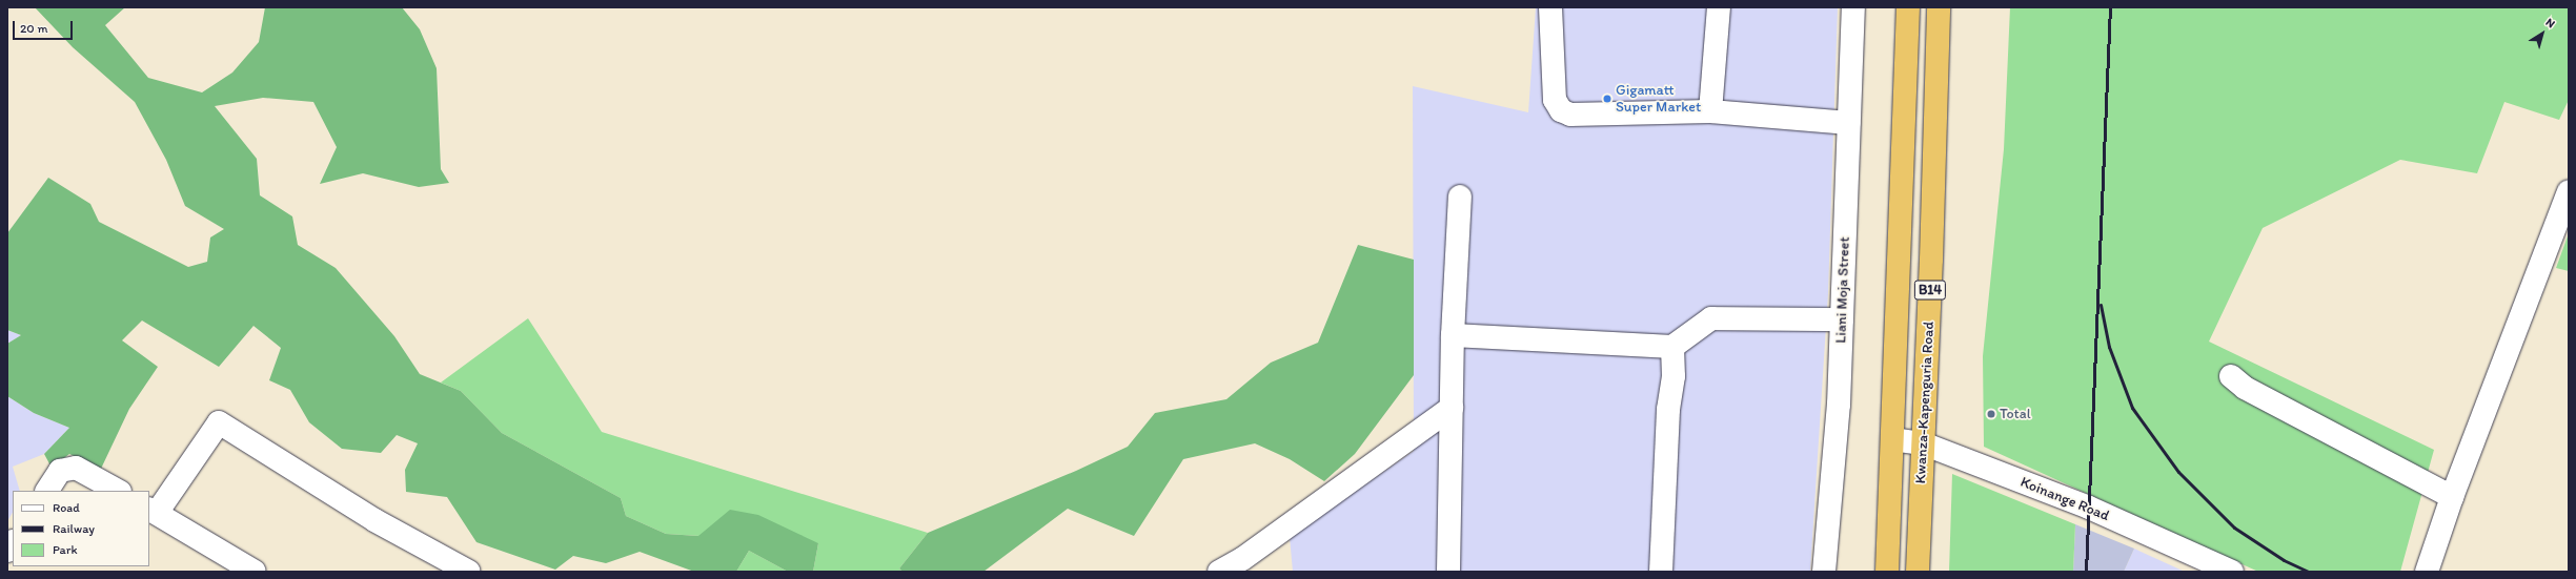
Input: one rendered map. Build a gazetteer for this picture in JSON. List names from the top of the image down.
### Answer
{
  "streets": {
    "highway": ["B14", "Kwanza-Kapenguria Road"],
    "street": ["Liani Moja Street", "Koinange Road"]
  },
  "crossings": [
    ["Kwanza-Kapenguria Road", "Koinange Road"]
  ],
  "places": ["Gigamatt Super Market", "Total"],
  "legend": ["Road", "Railway", "Park"],
  "scale_bar": "20 m",
  "north": "top right"
}
